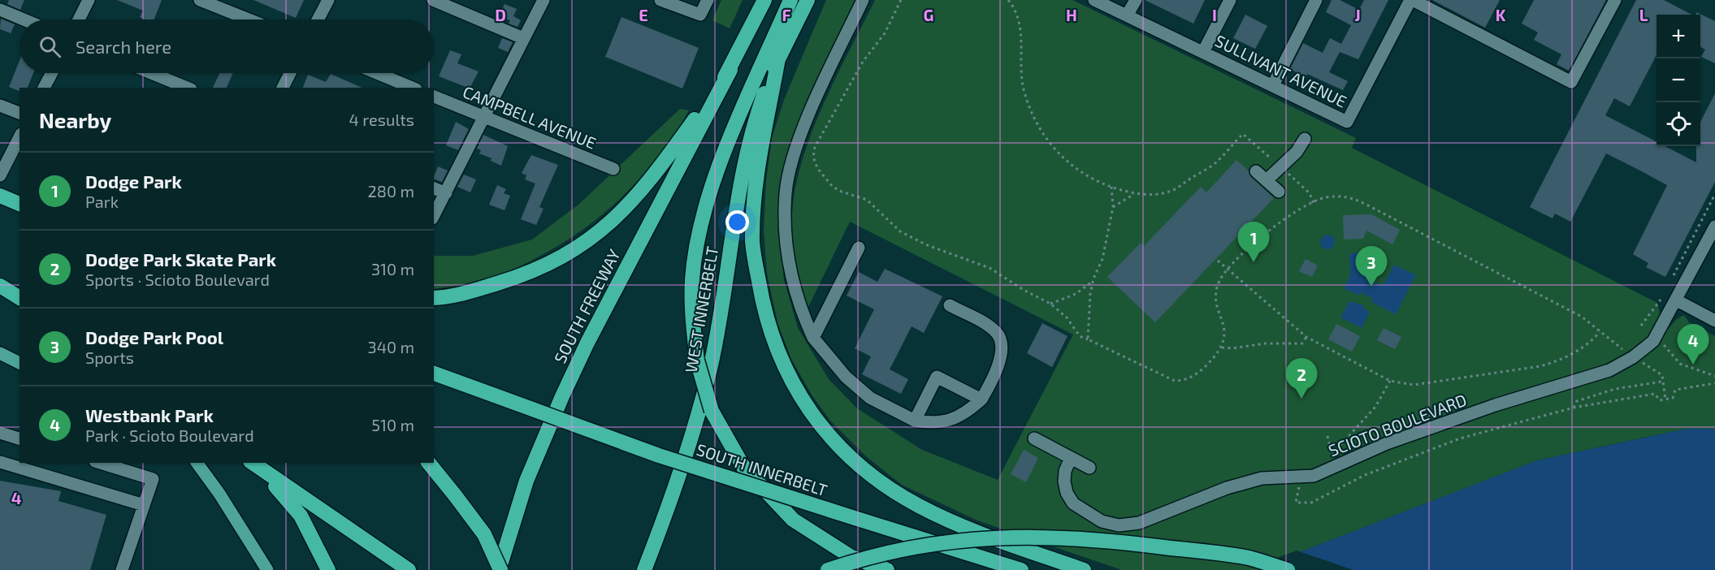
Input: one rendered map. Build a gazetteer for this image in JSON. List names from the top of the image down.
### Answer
{
  "streets": {
    "highway": ["SOUTH FREEWAY", "WEST INNERBELT", "SOUTH INNERBELT"],
    "street": ["SULLIVANT AVENUE", "CAMPBELL AVENUE", "SCIOTO BOULEVARD"]
  },
  "page": {
    "map_buttons": ["+", "−"],
    "search": "Search here",
    "heading": ["Nearby", "4 results"],
    "list": [
      {
        "mark": "1",
        "name": "Dodge Park",
        "note": "Park",
        "value": "280 m"
      },
      {
        "mark": "2",
        "name": "Dodge Park Skate Park",
        "note": "Sports · Scioto Boulevard",
        "value": "310 m"
      },
      {
        "mark": "3",
        "name": "Dodge Park Pool",
        "note": "Sports",
        "value": "340 m"
      },
      {
        "mark": "4",
        "name": "Westbank Park",
        "note": "Park · Scioto Boulevard",
        "value": "510 m"
      }
    ],
    "pins": [
      "1",
      "3",
      "4",
      "2"
    ]
  },
  "grid": {
    "columns": [
      "D",
      "E",
      "F",
      "G",
      "H",
      "I",
      "J",
      "K",
      "L"
    ],
    "rows": ["4"]
  }
}
